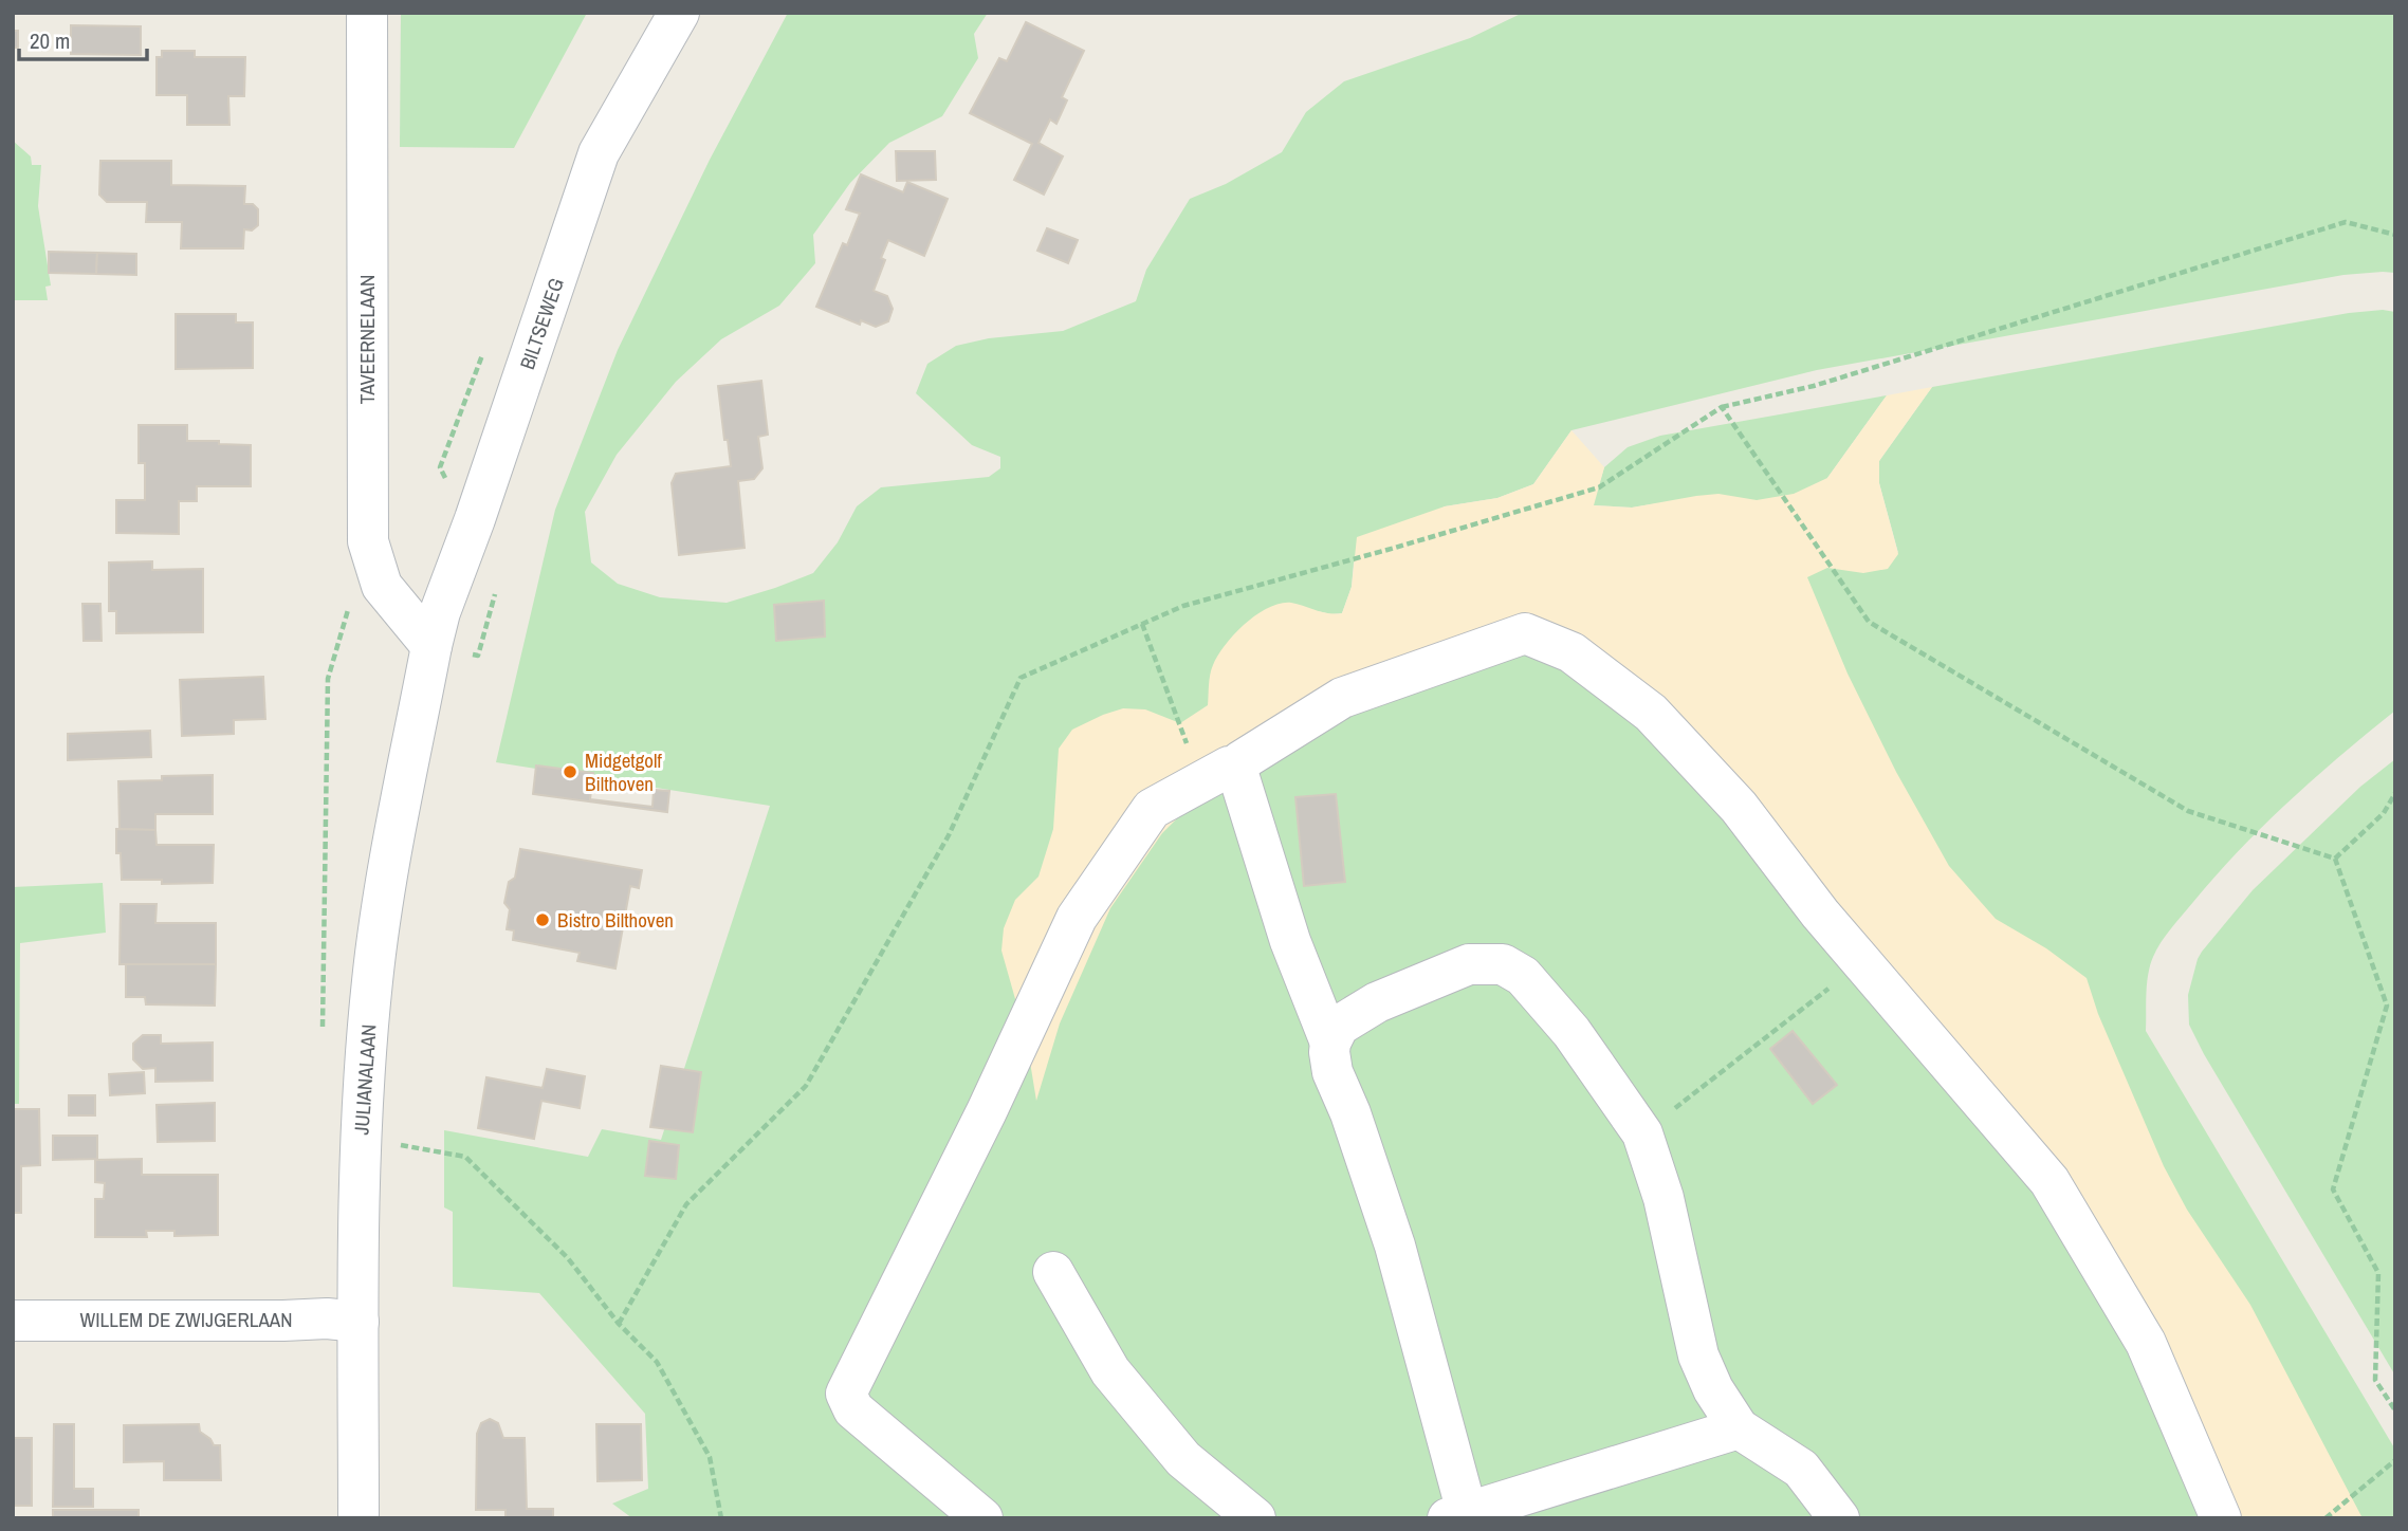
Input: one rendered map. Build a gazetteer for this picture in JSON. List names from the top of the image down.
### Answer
{
  "streets": {
    "street": [
      "BILTSEWEG",
      "TAVEERNELAAN",
      "JULIANALAAN",
      "WILLEM DE ZWIJGERLAAN"
    ]
  },
  "crossings": [
    ["BILTSEWEG", "TAVEERNELAAN"],
    ["BILTSEWEG", "JULIANALAAN"],
    ["TAVEERNELAAN", "JULIANALAAN"],
    ["JULIANALAAN", "WILLEM DE ZWIJGERLAAN"]
  ],
  "places": ["Midgetgolf Bilthoven", "Bistro Bilthoven"],
  "scale_bar": "20 m"
}
